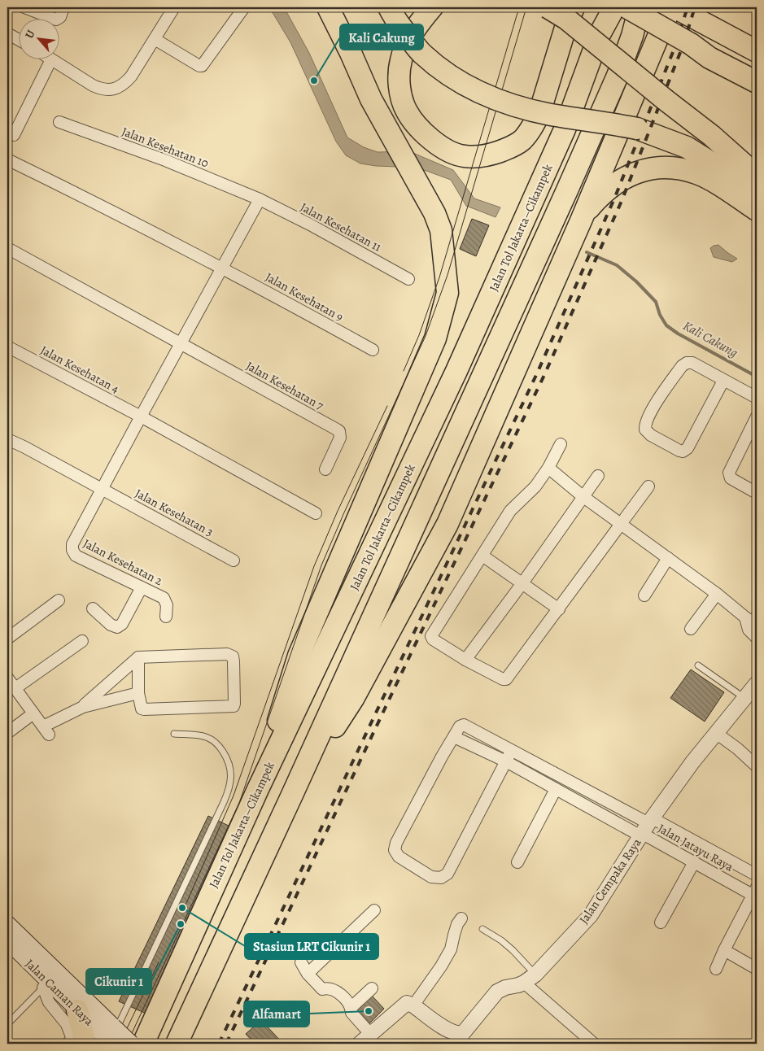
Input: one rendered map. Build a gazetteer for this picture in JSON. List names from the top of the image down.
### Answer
{
  "streets": {
    "highway": ["Jalan Tol Jakarta–Cikampek"],
    "main road": ["Jalan Caman Raya"],
    "street": [
      "Jalan Kesehatan 10",
      "Jalan Kesehatan 11",
      "Jalan Kesehatan 9",
      "Jalan Kesehatan 4",
      "Jalan Kesehatan 7",
      "Jalan Kesehatan 3",
      "Jalan Kesehatan 2",
      "Jalan Jatayu Raya",
      "Jalan Cempaka Raya"
    ]
  },
  "crossings": [
    ["Jalan Kesehatan 10", "Jalan Kesehatan 11"],
    ["Jalan Kesehatan 3", "Jalan Kesehatan 2"],
    ["Jalan Jatayu Raya", "Jalan Cempaka Raya"]
  ],
  "water": ["Kali Cakung"],
  "places": [
    "Kali Cakung",
    "Stasiun LRT Cikunir 1",
    "Cikunir 1",
    "Alfamart"
  ],
  "north": "top left"
}
